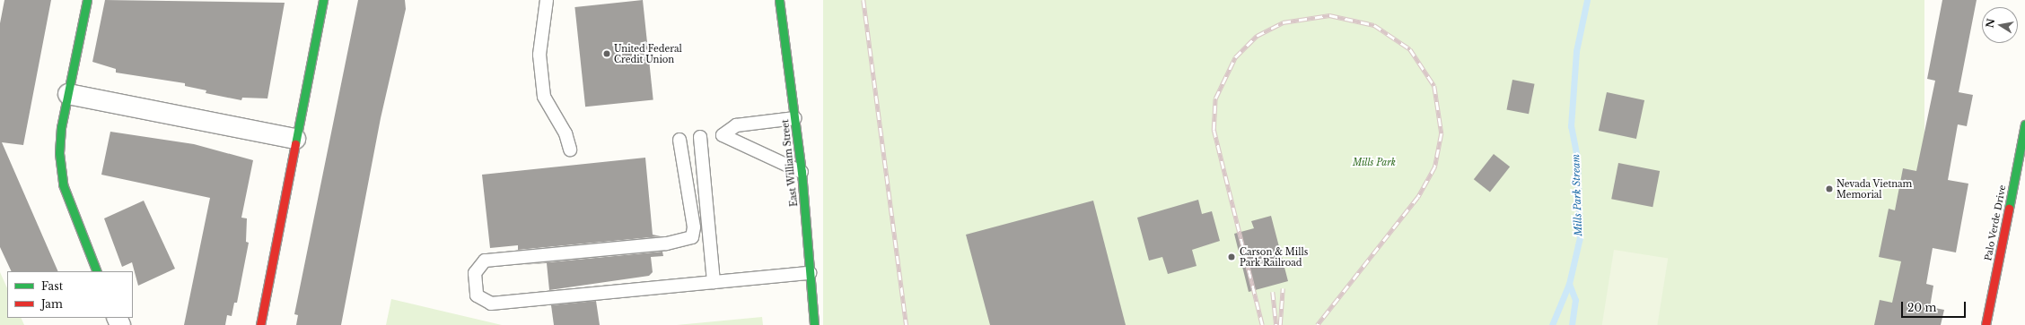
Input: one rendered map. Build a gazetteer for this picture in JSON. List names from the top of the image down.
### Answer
{
  "streets": {
    "street": ["East William Street", "Palo Verde Drive"]
  },
  "water": ["Mills Park Stream"],
  "parks": ["Mills Park"],
  "places": ["United Federal Credit Union", "Nevada Vietnam Memorial", "Carson & Mills Park Railroad"],
  "legend": ["Fast", "Jam"],
  "scale_bar": "20 m",
  "north": "left"
}
